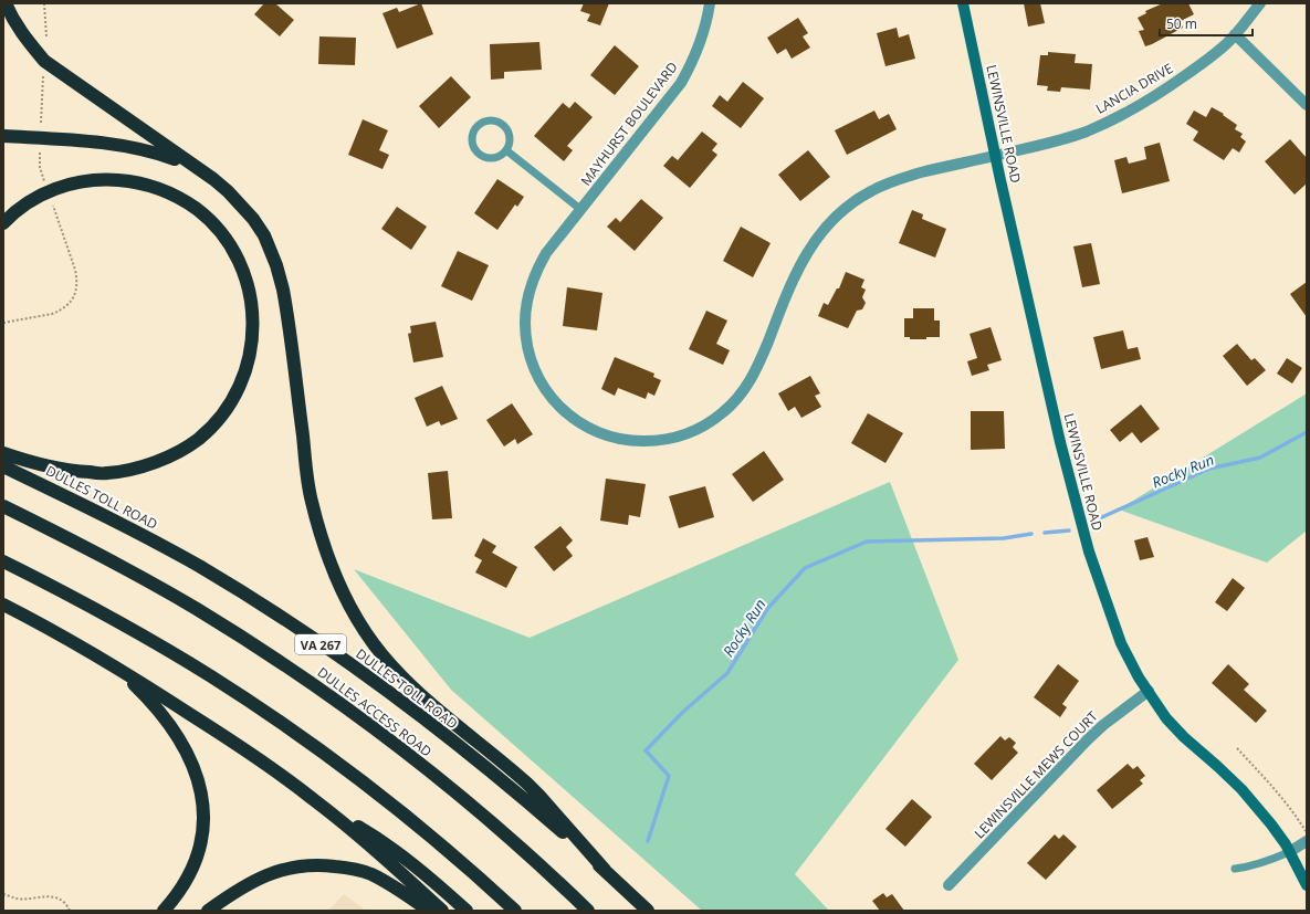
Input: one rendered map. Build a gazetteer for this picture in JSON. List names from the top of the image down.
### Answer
{
  "streets": {
    "highway": ["DULLES TOLL ROAD", "VA 267", "DULLES ACCESS ROAD"],
    "main road": ["LEWINSVILLE ROAD"],
    "street": ["LANCIA DRIVE", "MAYHURST BOULEVARD", "LEWINSVILLE MEWS COURT"]
  },
  "crossings": [
    ["LANCIA DRIVE", "MAYHURST BOULEVARD"],
    ["LANCIA DRIVE", "LEWINSVILLE ROAD"],
    ["MAYHURST BOULEVARD", "LEWINSVILLE ROAD"],
    ["LEWINSVILLE ROAD", "LEWINSVILLE MEWS COURT"]
  ],
  "water": ["Rocky Run"],
  "scale_bar": "50 m"
}
